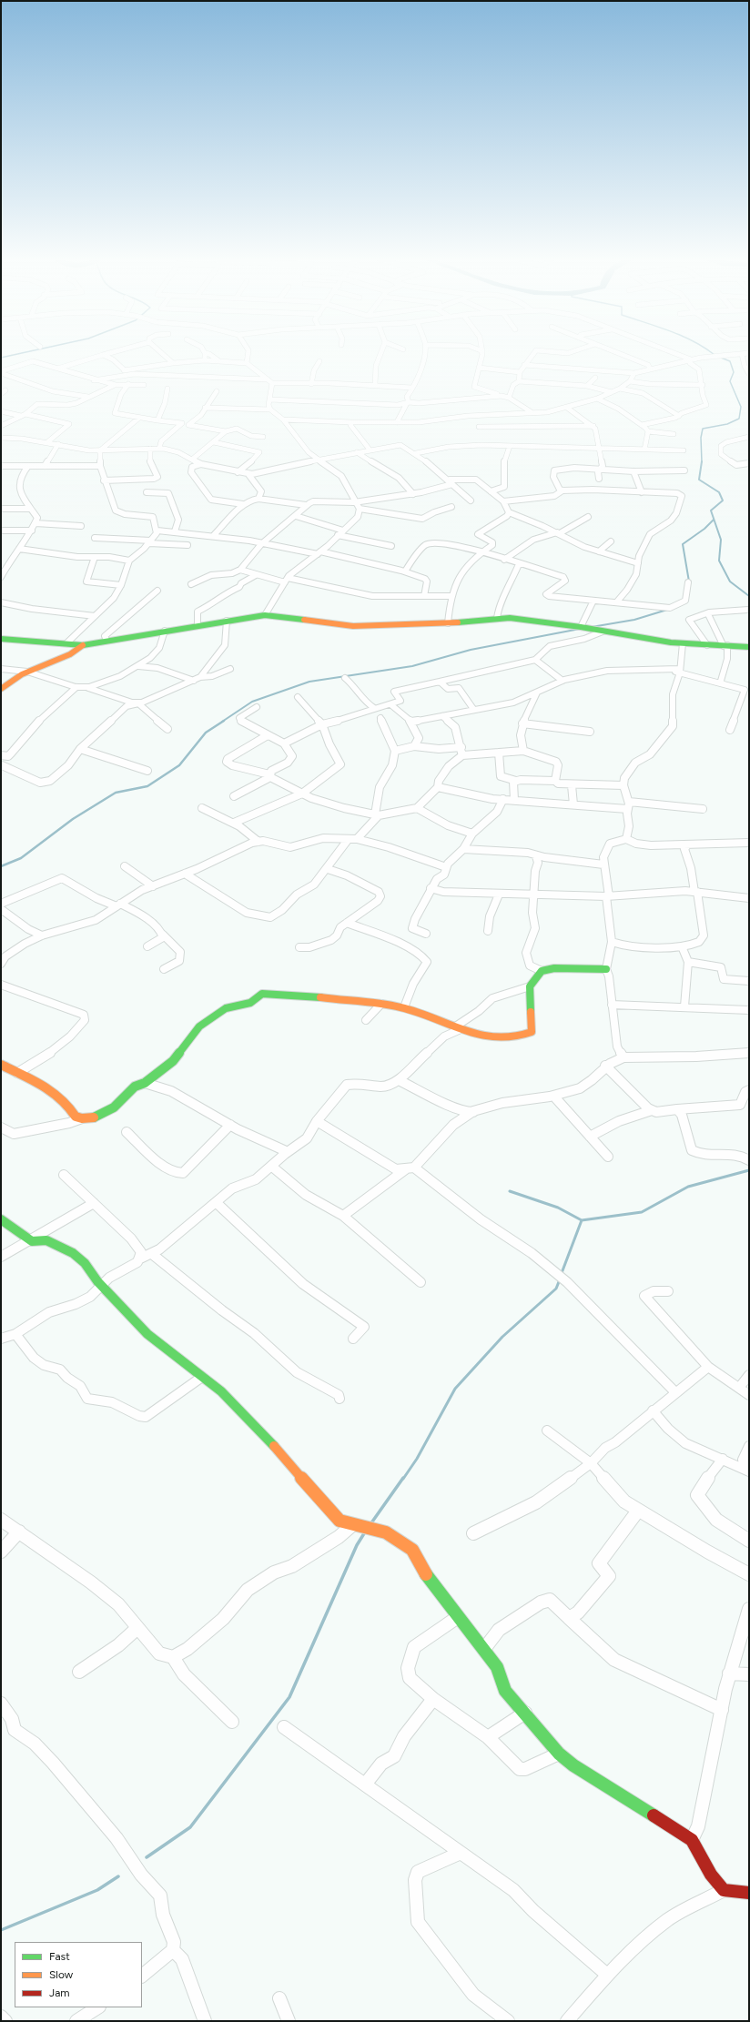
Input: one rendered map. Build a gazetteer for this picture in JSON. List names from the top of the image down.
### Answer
{
  "legend": ["Fast", "Slow", "Jam"]
}
